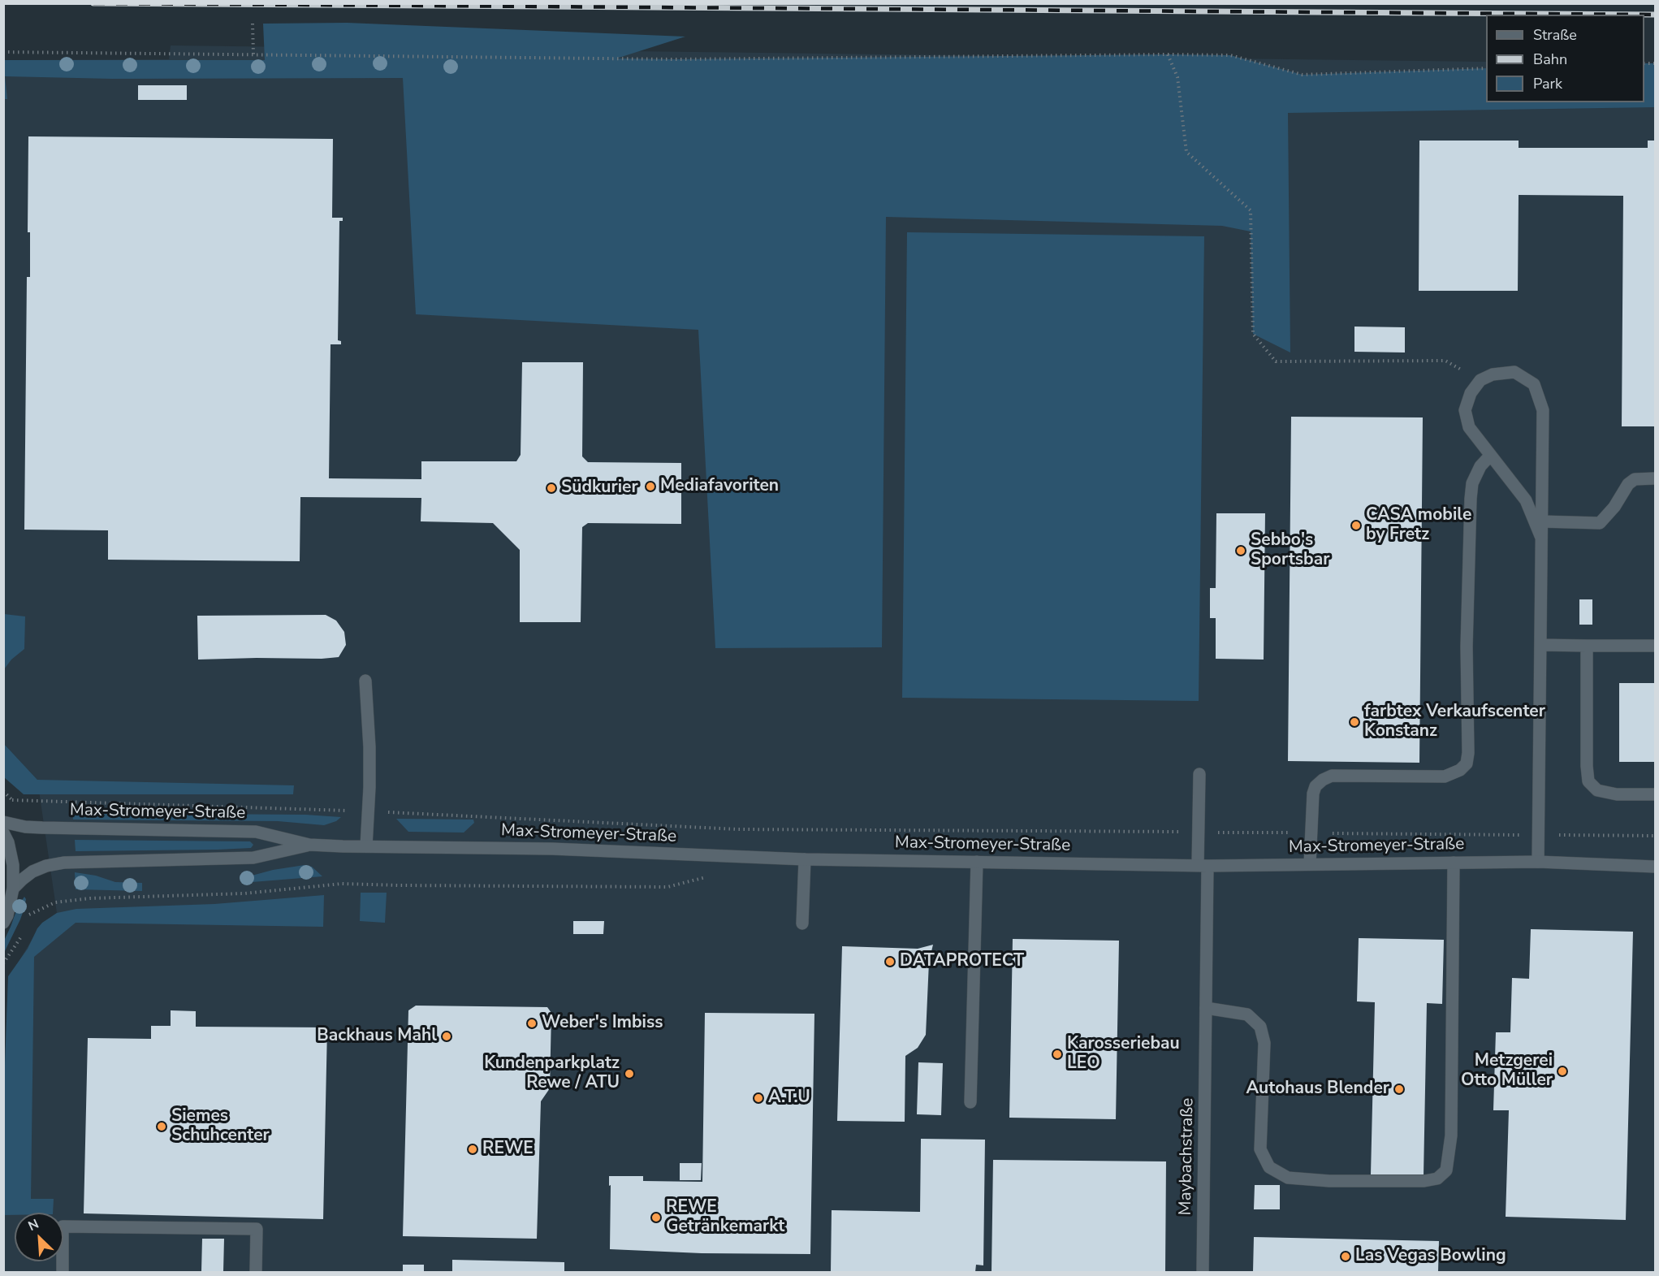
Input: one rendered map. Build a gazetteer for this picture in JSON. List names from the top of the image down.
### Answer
{
  "streets": {
    "street": ["Max-Stromeyer-Straße", "Maybachstraße"]
  },
  "crossings": [
    ["Max-Stromeyer-Straße", "Maybachstraße"]
  ],
  "places": [
    "Mediafavoriten",
    "Südkurier",
    "CASA mobile by Fretz",
    "Sebbo's Sportsbar",
    "farbtex Verkaufscenter Konstanz",
    "DATAPROTECT",
    "Weber's Imbiss",
    "Backhaus Mahl",
    "Karosseriebau LEO",
    "Metzgerei Otto Müller",
    "Kundenparkplatz Rewe / ATU",
    "Autohaus Blender",
    "A.T.U",
    "Siemes Schuhcenter",
    "REWE",
    "REWE Getränkemarkt",
    "Las Vegas Bowling"
  ],
  "legend": ["Straße", "Bahn", "Park"],
  "north": "top left"
}
